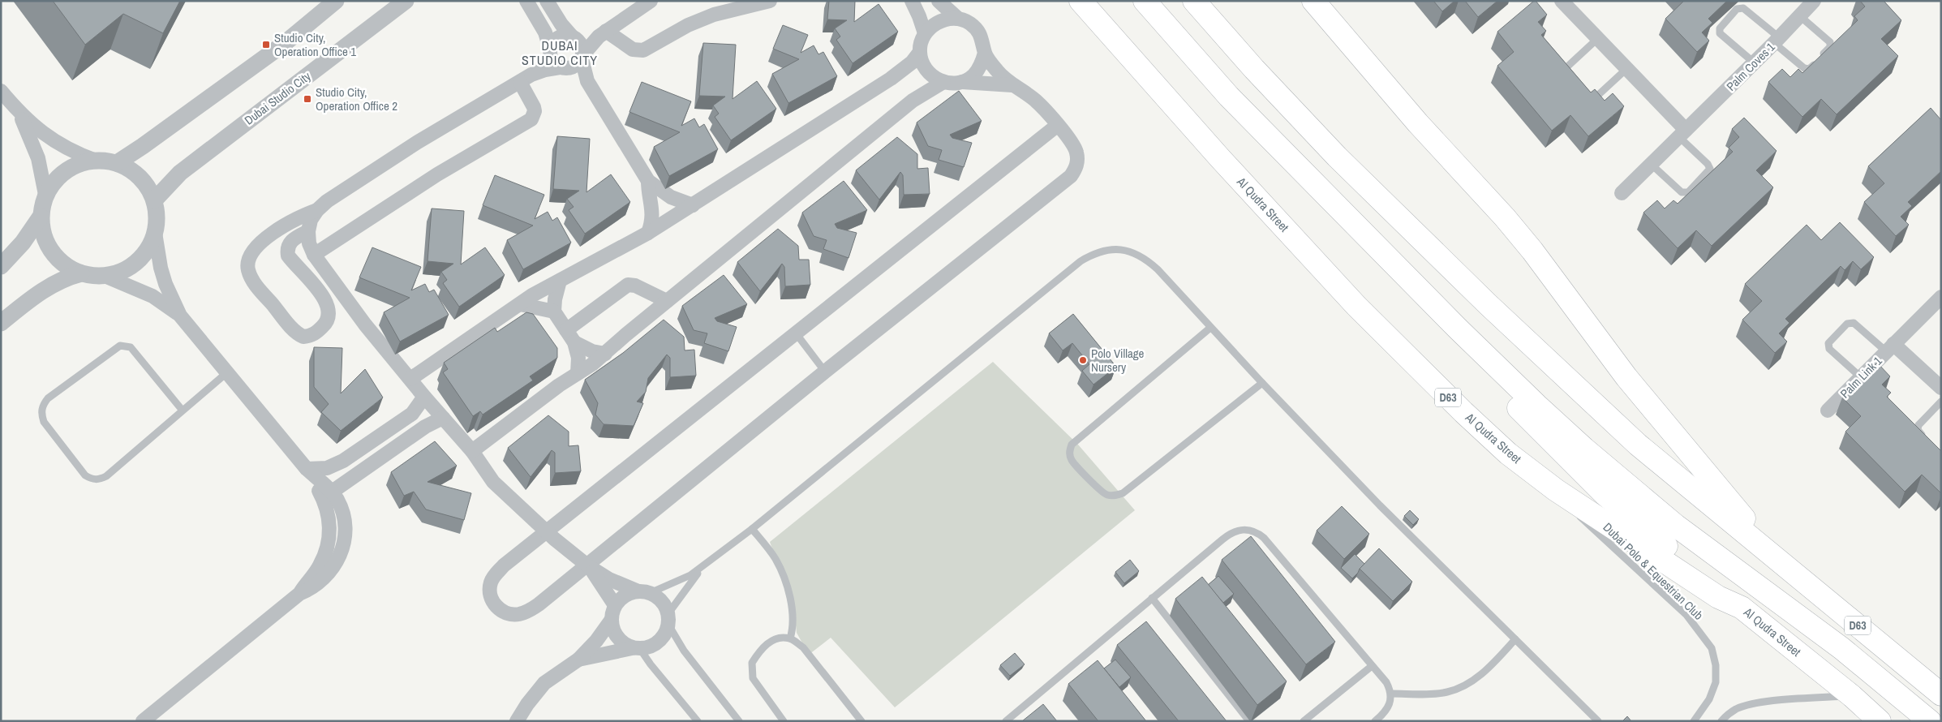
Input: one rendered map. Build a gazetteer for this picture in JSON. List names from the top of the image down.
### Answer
{
  "streets": {
    "main road": ["Al Qudra Street", "D63"],
    "street": ["Palm Coves 1", "Dubai Studio City", "Palm Link 1"],
    "lane": ["Dubai Polo & Equestrian Club"]
  },
  "crossings": [
    ["Al Qudra Street", "Dubai Polo & Equestrian Club"]
  ],
  "districts": ["DUBAI STUDIO CITY"],
  "places": {
    "transit": ["Studio City, Operation Office 1", "Studio City, Operation Office 2"],
    "other": ["Polo Village Nursery"]
  }
}
